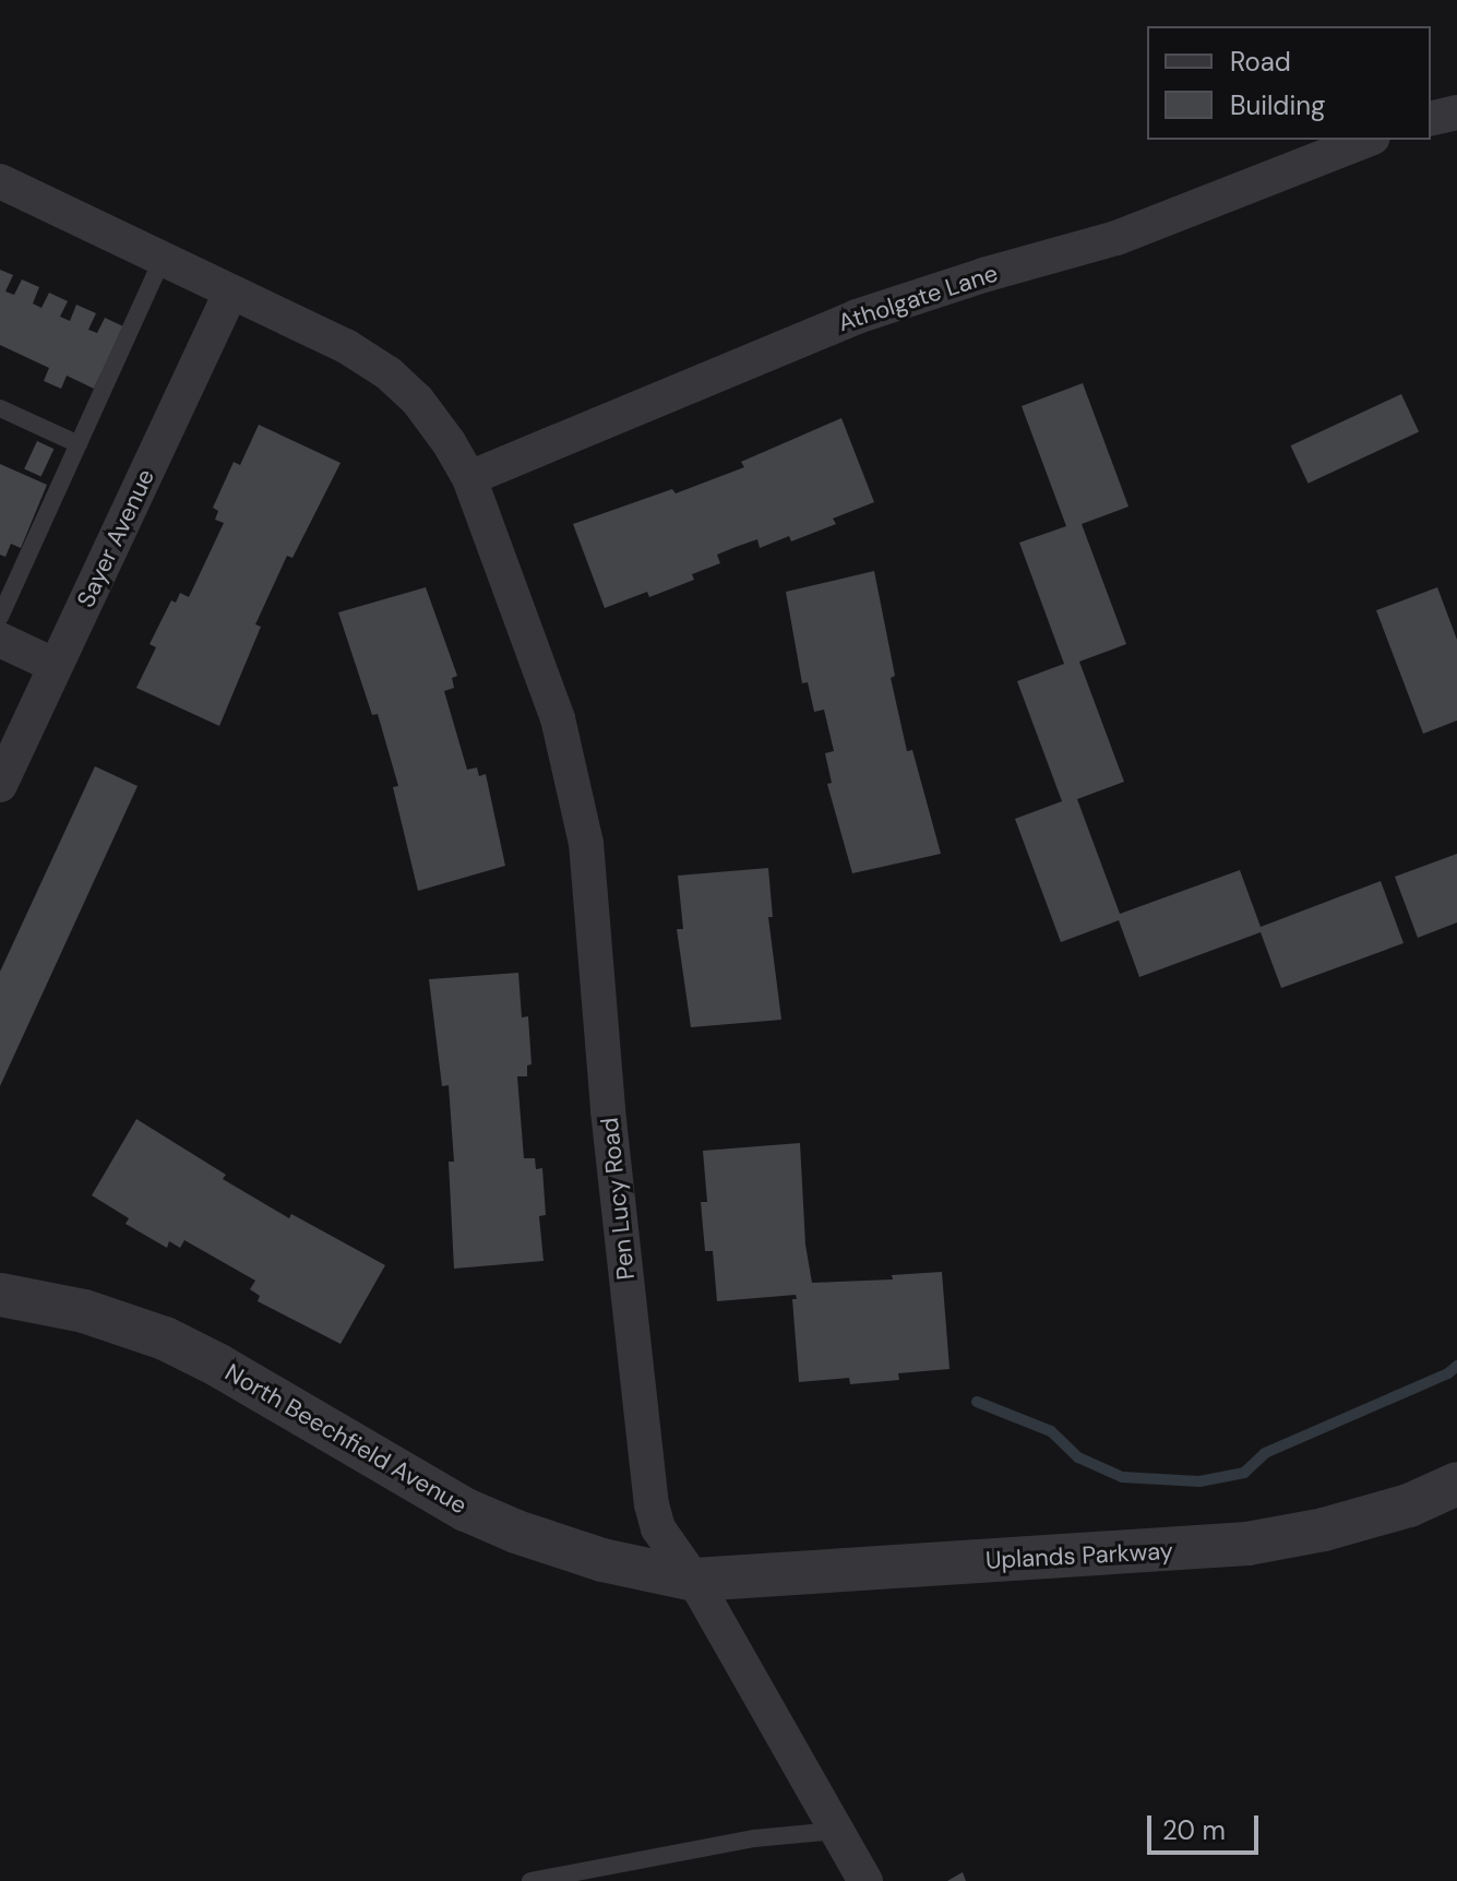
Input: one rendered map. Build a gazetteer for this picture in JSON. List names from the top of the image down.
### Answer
{
  "streets": {
    "street": [
      "Atholgate Lane",
      "Sayer Avenue",
      "Pen Lucy Road",
      "North Beechfield Avenue",
      "Uplands Parkway"
    ]
  },
  "crossings": [
    ["Atholgate Lane", "Pen Lucy Road"],
    ["Sayer Avenue", "Pen Lucy Road"],
    ["Pen Lucy Road", "North Beechfield Avenue"],
    ["Pen Lucy Road", "Uplands Parkway"],
    ["North Beechfield Avenue", "Uplands Parkway"]
  ],
  "legend": ["Road", "Building"],
  "scale_bar": "20 m"
}
